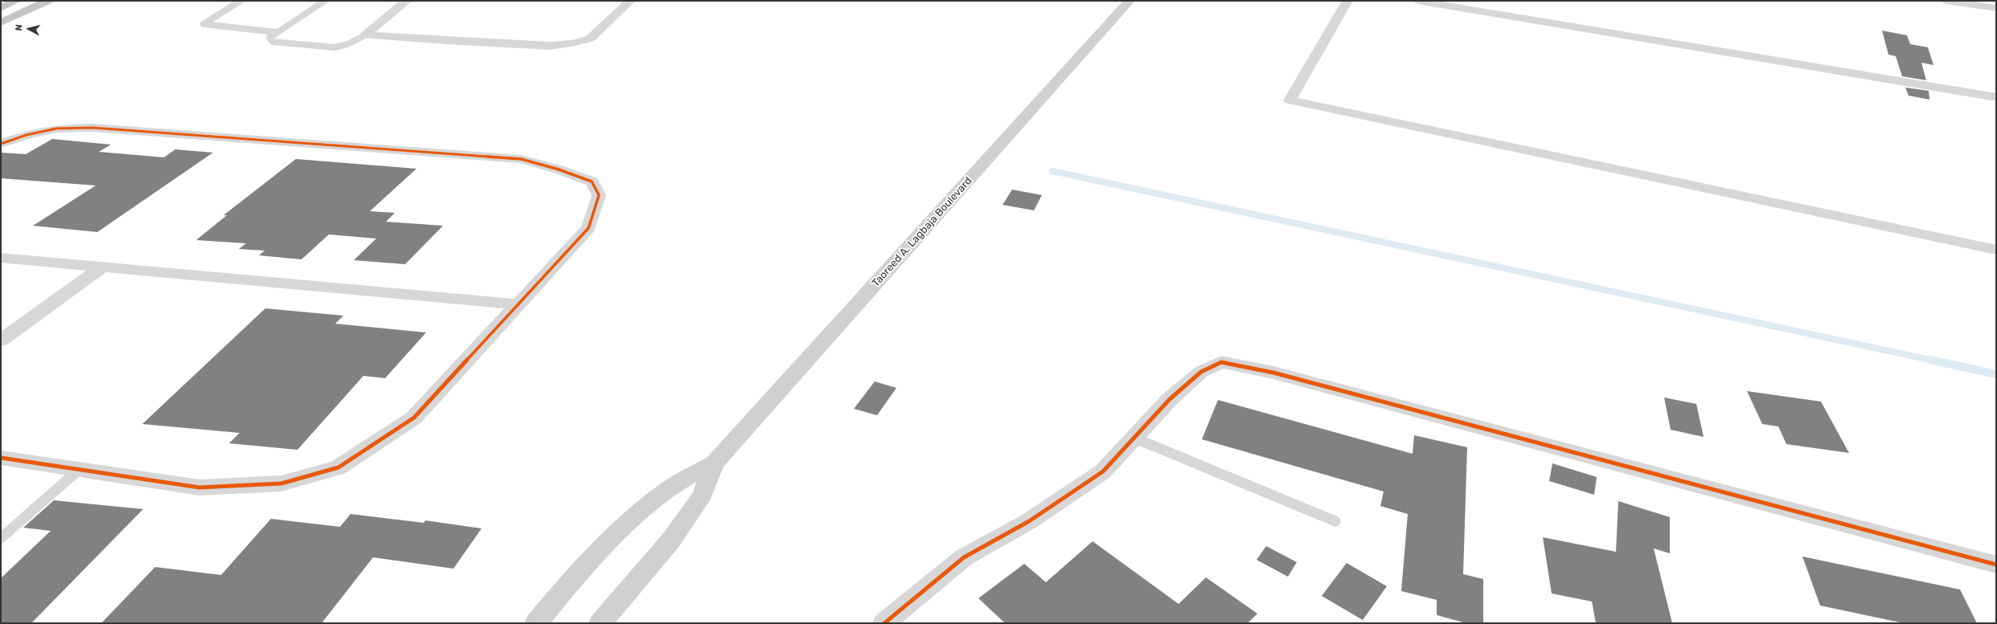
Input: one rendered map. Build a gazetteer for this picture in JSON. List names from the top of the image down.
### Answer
{
  "streets": {
    "street": ["Taoreed A. Lagbaja Boulevard"]
  },
  "north": "left"
}
